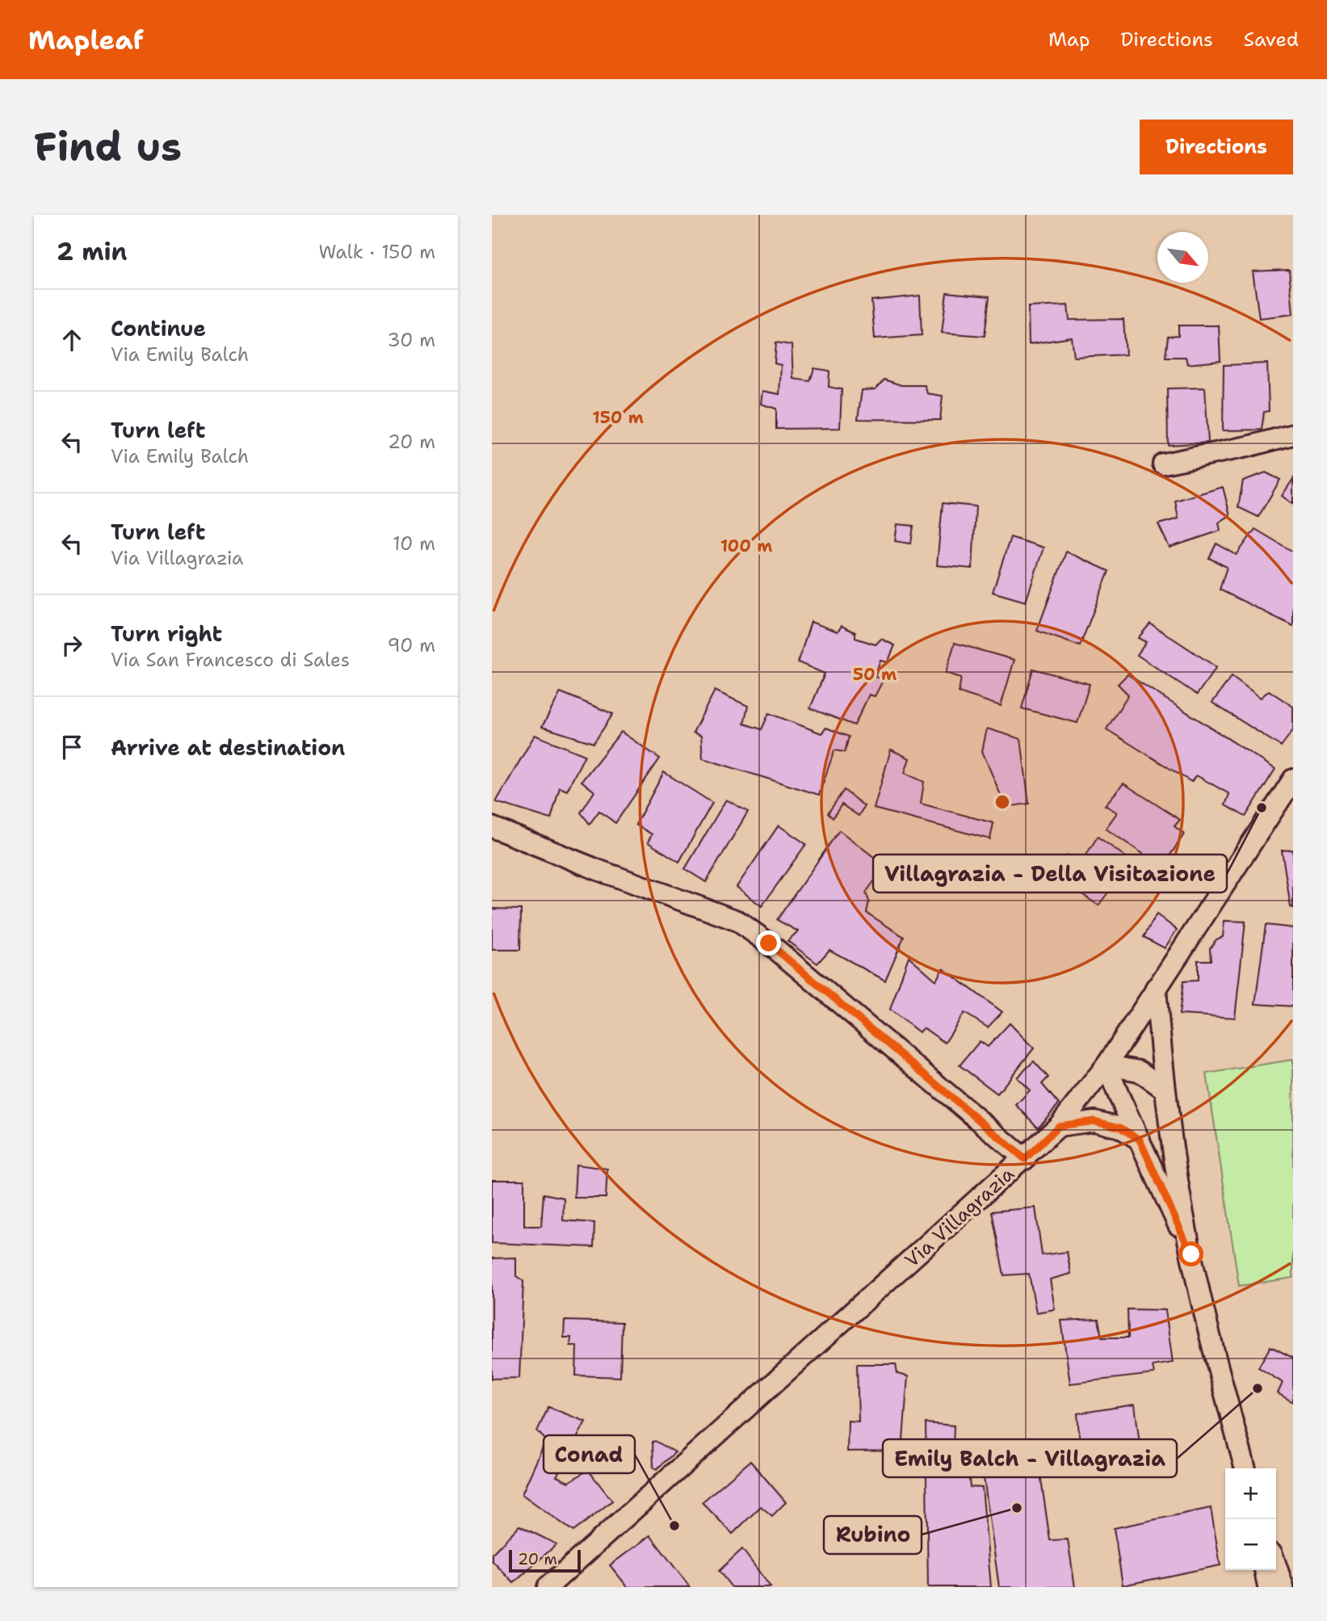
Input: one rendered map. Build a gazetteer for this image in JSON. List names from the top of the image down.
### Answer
{
  "streets": {
    "street": ["Via Villagrazia"]
  },
  "places": [
    "Villagrazia - Della Visitazione",
    "Emily Balch - Villagrazia",
    "Rubino",
    "Conad"
  ],
  "scale_bar": "20 m",
  "north": "bottom right",
  "page": {
    "header": "Mapleaf",
    "nav": ["Map", "Directions", "Saved"],
    "buttons": "Directions",
    "title": "Find us",
    "heading": ["2 min", "Walk · 150 m"],
    "list": [
      ["Continue", "Via Emily Balch", "30 m"],
      ["Turn left", "Via Emily Balch", "20 m"],
      ["Turn left", "Via Villagrazia", "10 m"],
      ["Turn right", "Via San Francesco di Sales", "90 m"],
      "Arrive at destination"
    ],
    "map_buttons": ["+", "−"],
    "scale": "20 m"
  },
  "rings": ["150 m", "100 m", "50 m"]
}
